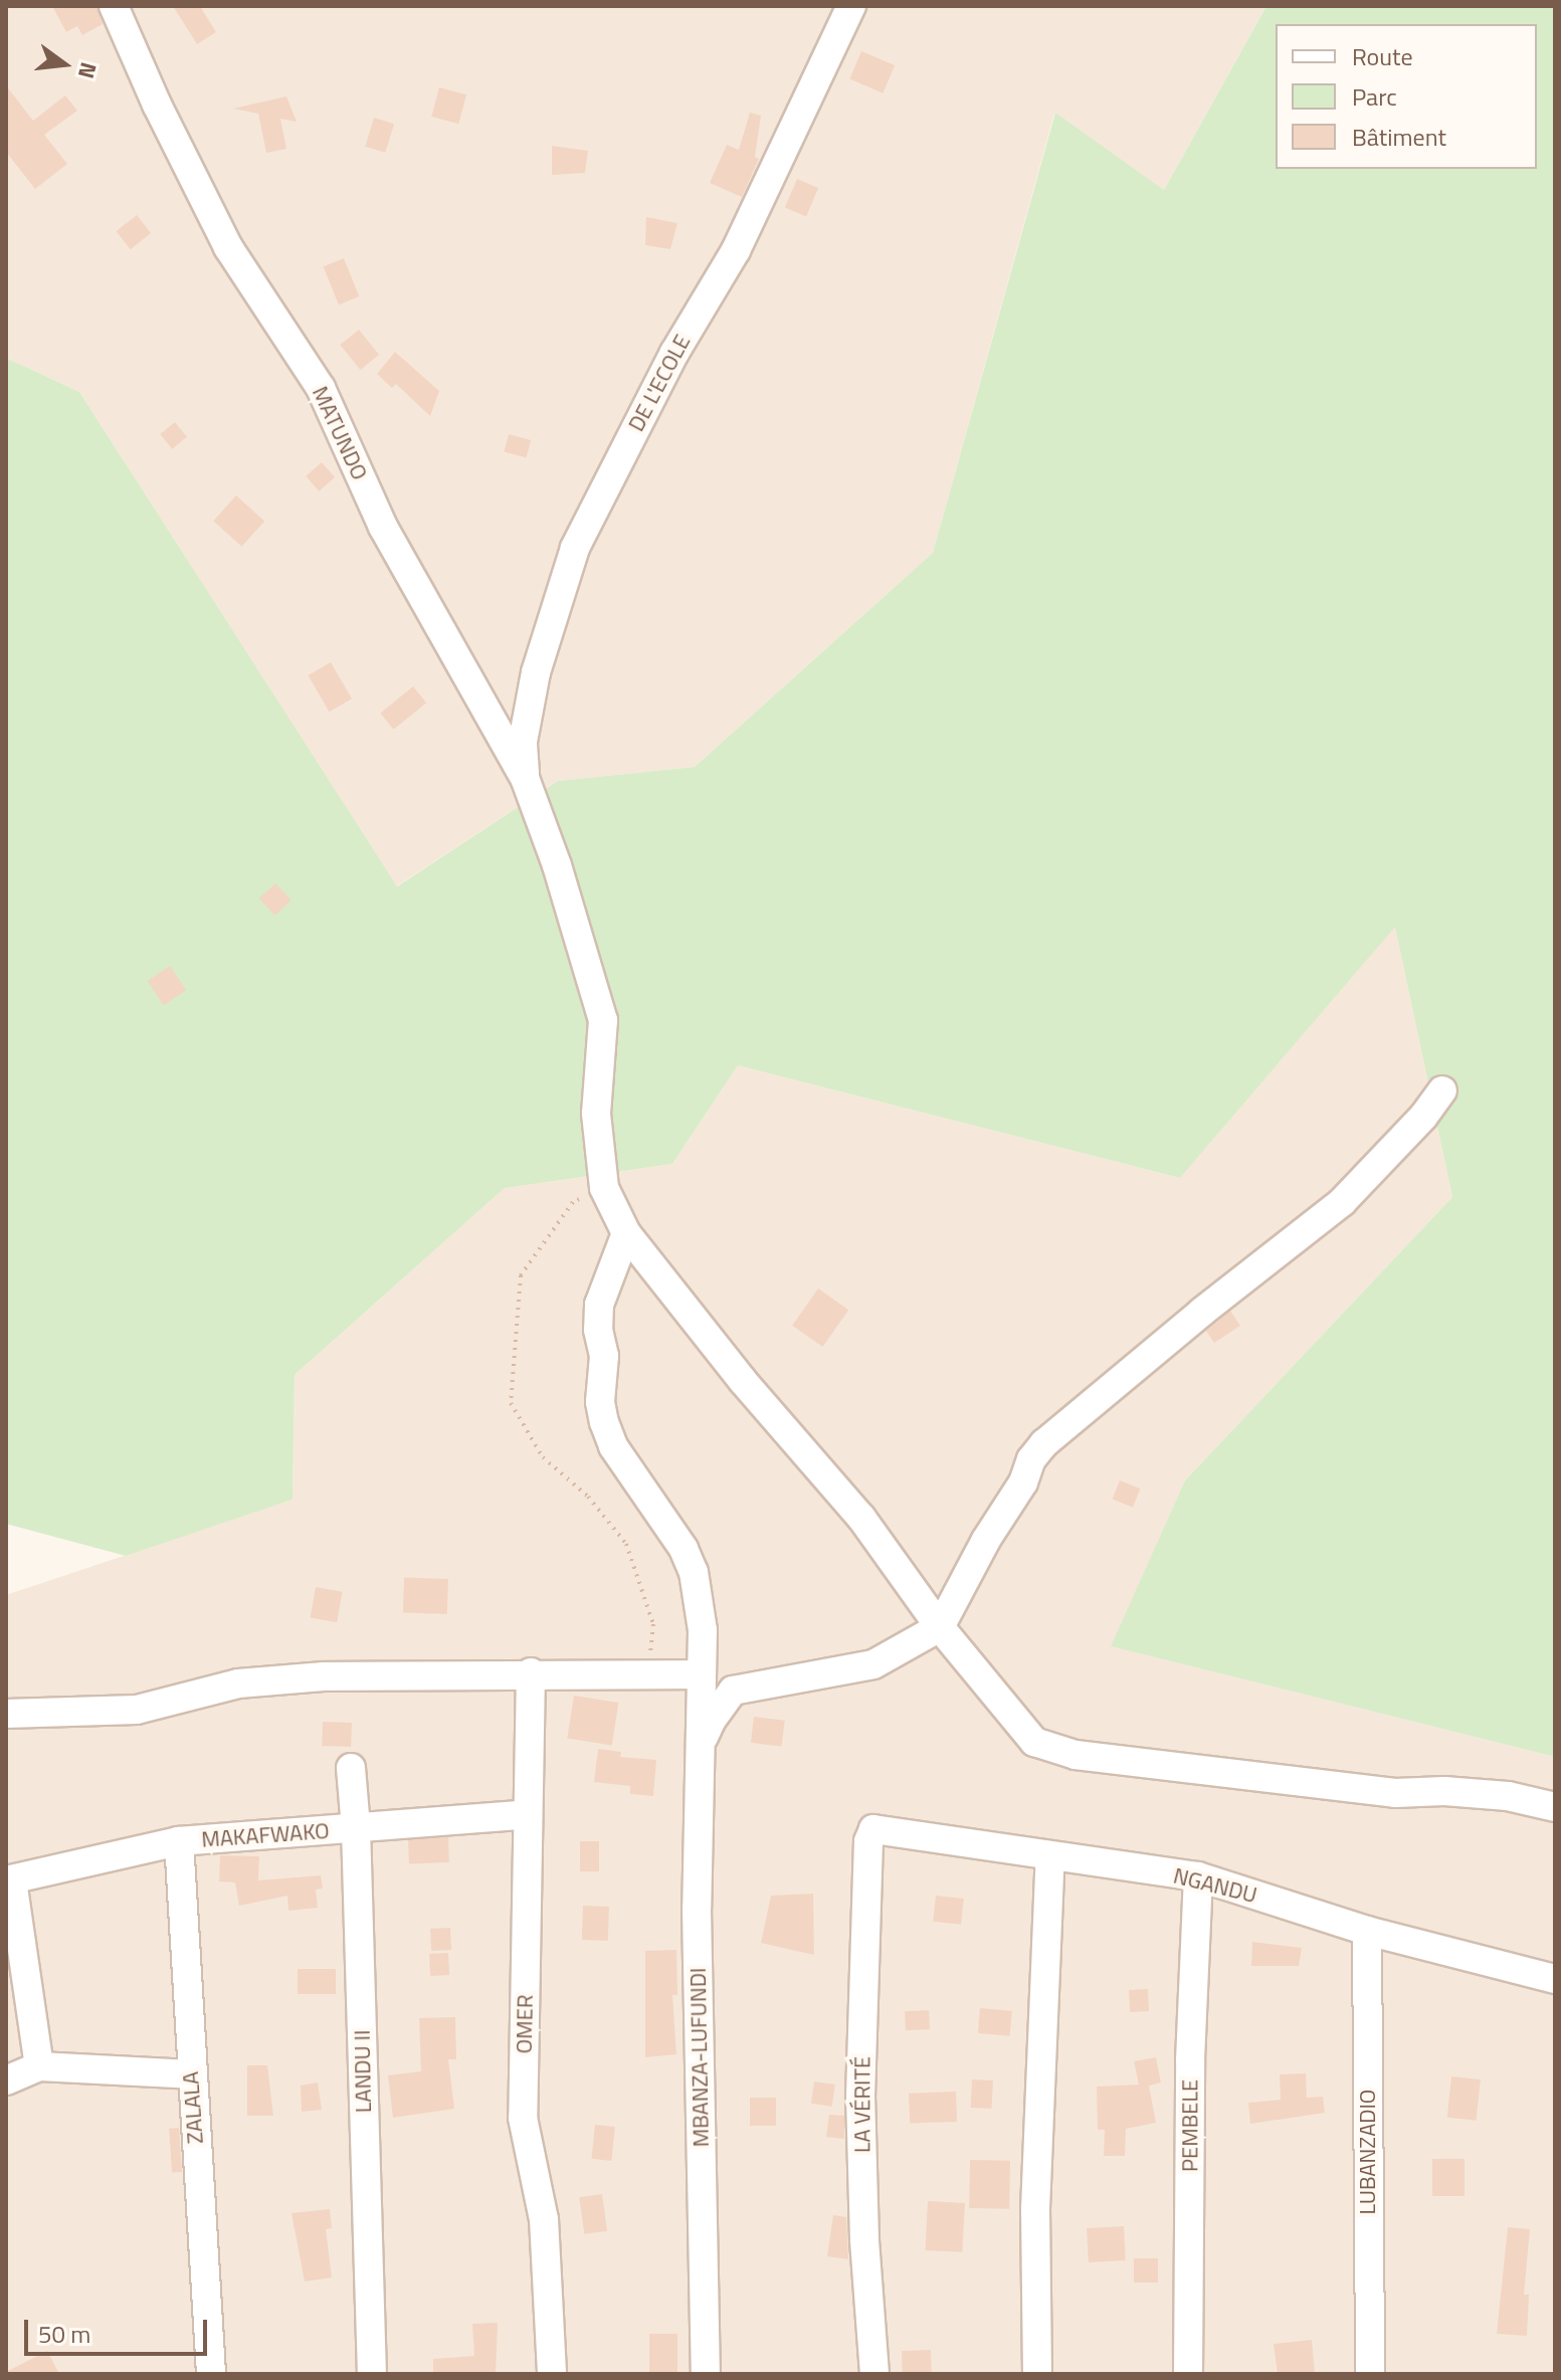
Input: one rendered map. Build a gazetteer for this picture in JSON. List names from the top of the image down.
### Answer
{
  "streets": {
    "street": [
      "DE L'ECOLE",
      "MATUNDO",
      "MAKAFWAKO",
      "NGANDU",
      "OMER",
      "MBANZA-LUFUNDI",
      "LANDU II",
      "LA VÉRITÉ",
      "ZALALA",
      "PEMBELE",
      "LUBANZADIO"
    ]
  },
  "crossings": [
    ["DE L'ECOLE", "MATUNDO"],
    ["MATUNDO", "MBANZA-LUFUNDI"],
    ["MAKAFWAKO", "OMER"],
    ["MAKAFWAKO", "LANDU II"],
    ["MAKAFWAKO", "ZALALA"],
    ["NGANDU", "LA VÉRITÉ"],
    ["NGANDU", "PEMBELE"],
    ["NGANDU", "LUBANZADIO"]
  ],
  "legend": ["Route", "Parc", "Bâtiment"],
  "scale_bar": "50 m",
  "north": "right"
}
